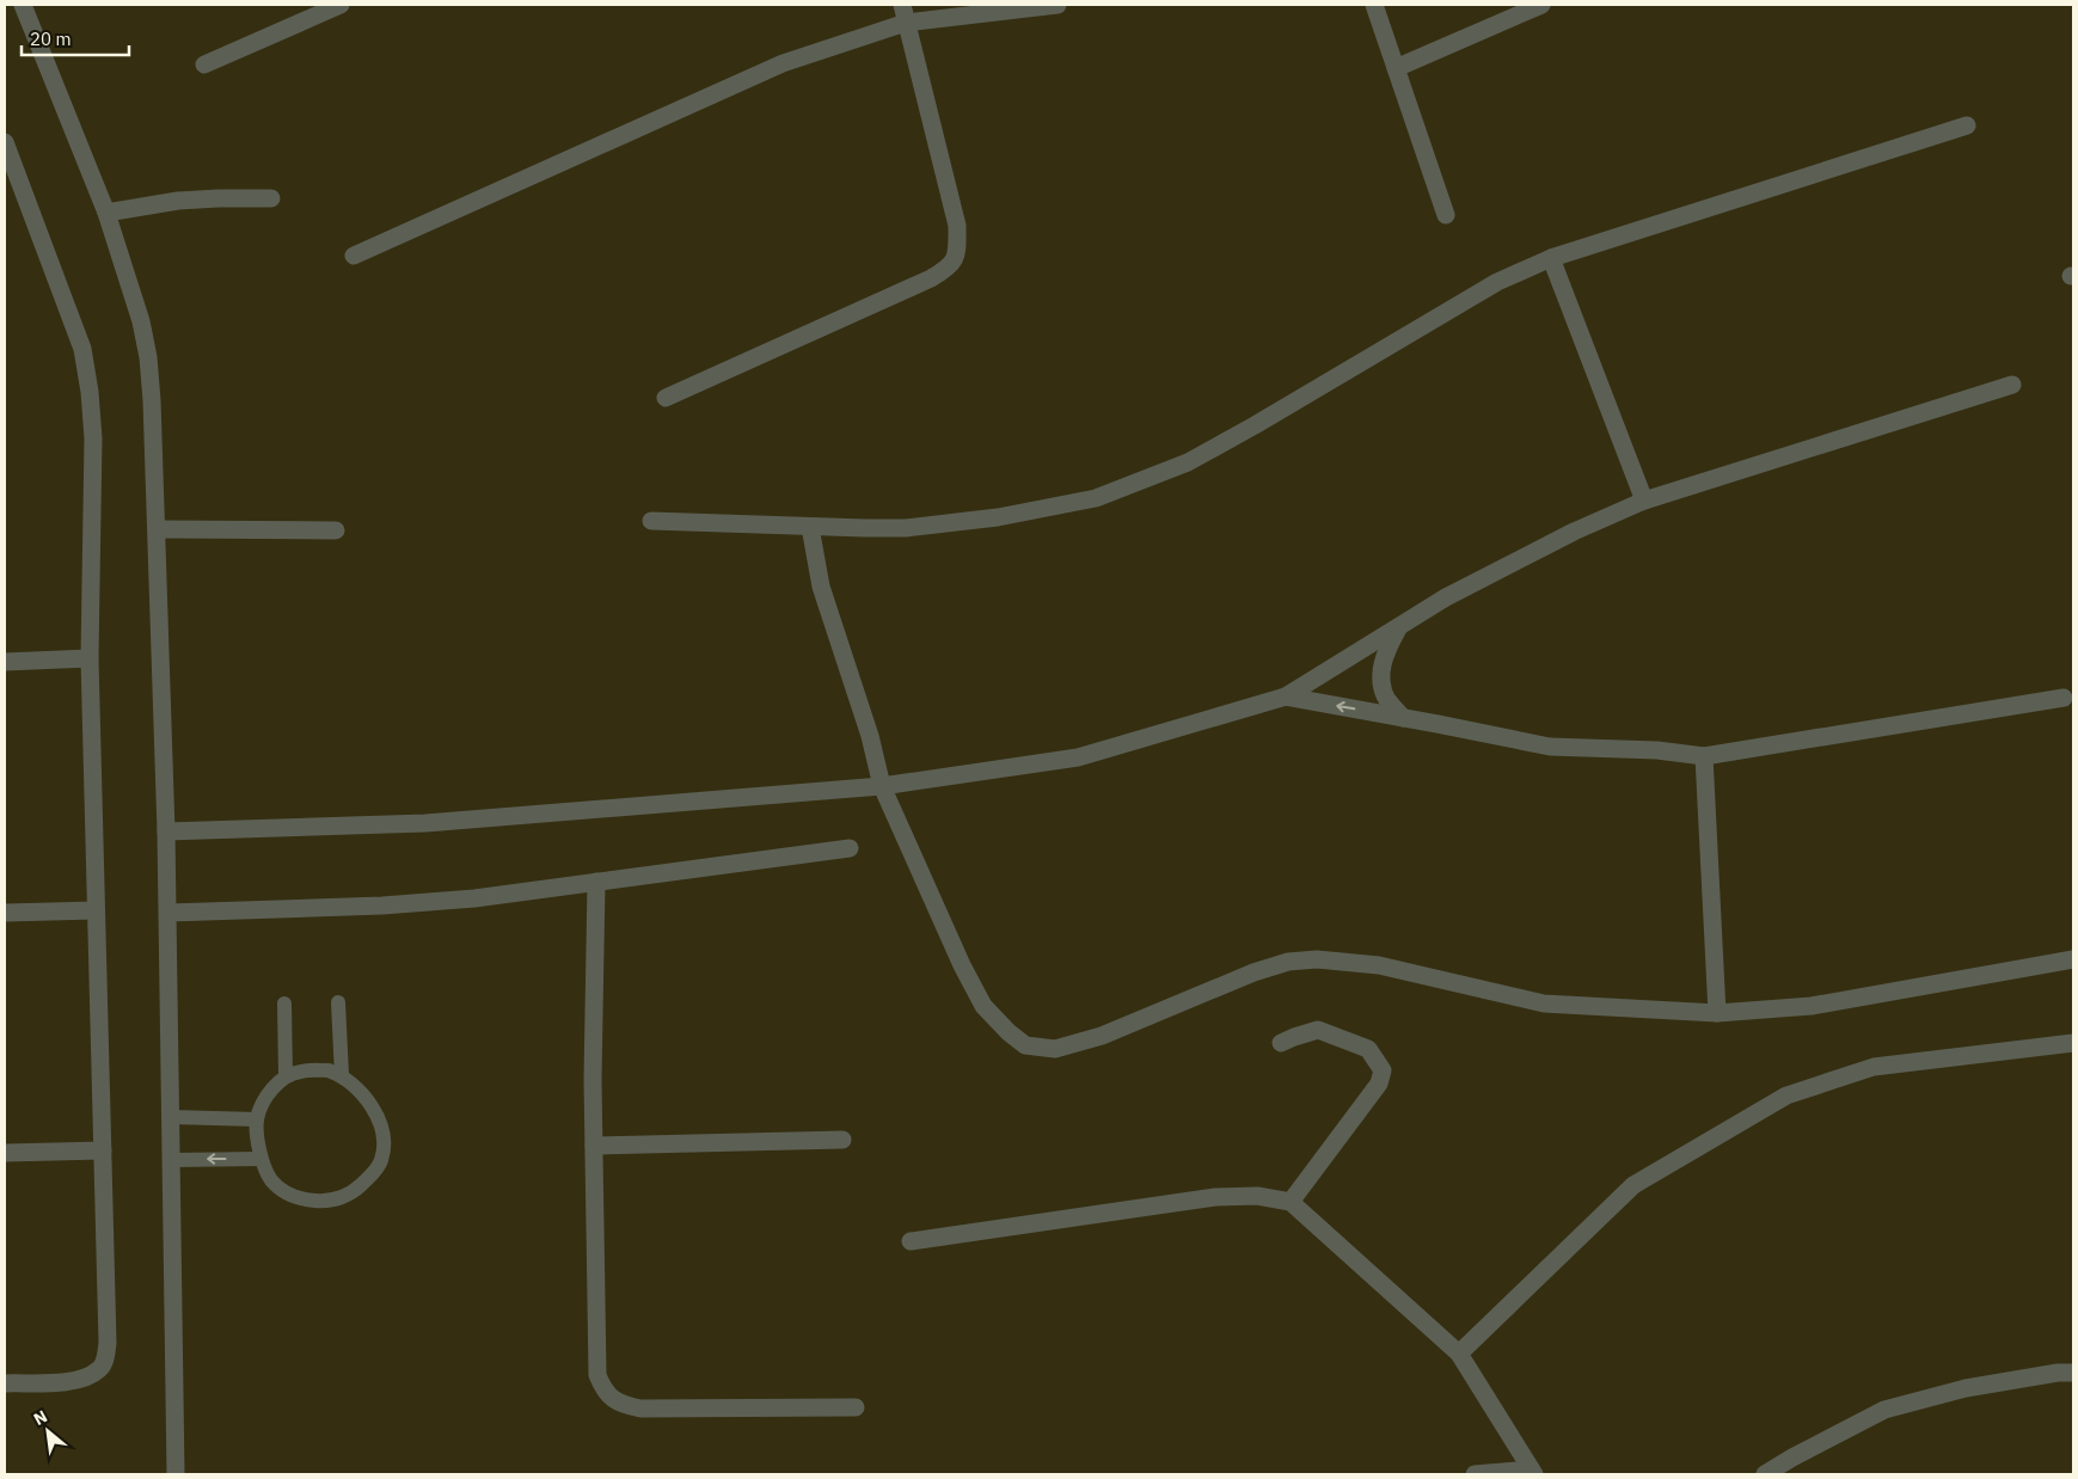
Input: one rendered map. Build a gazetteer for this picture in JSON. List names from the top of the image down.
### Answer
{
  "scale_bar": "20 m",
  "north": "top left"
}
